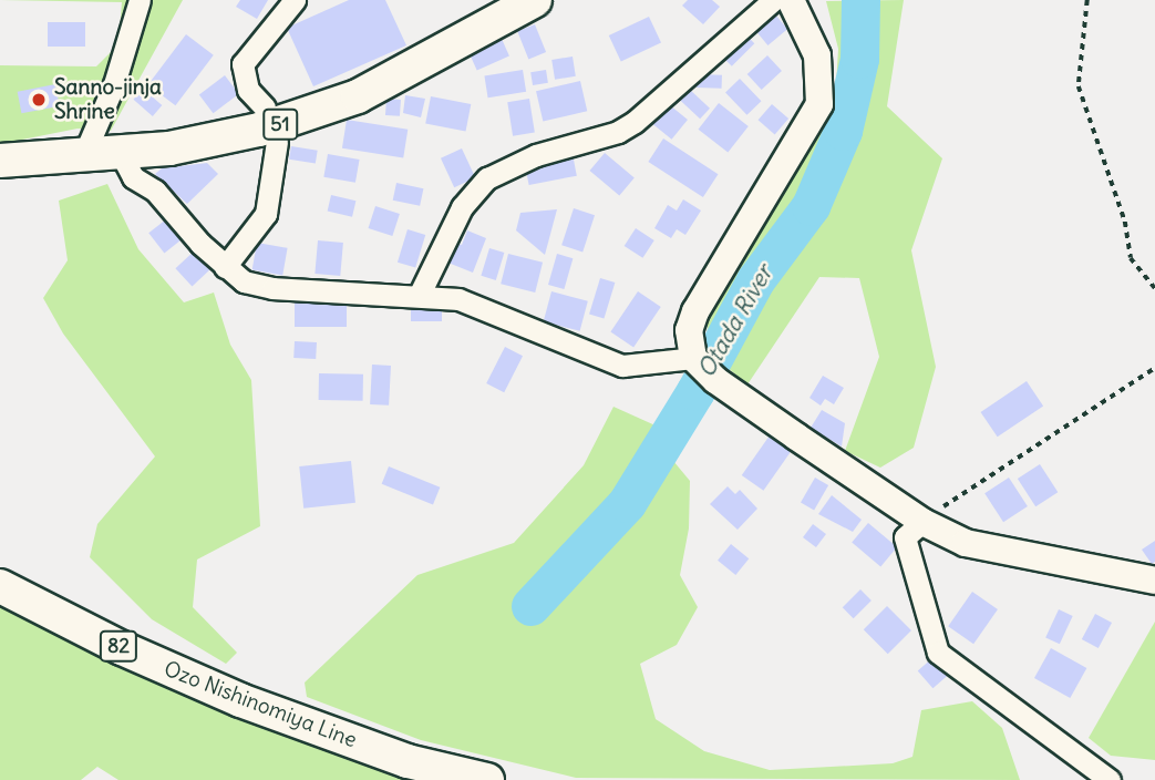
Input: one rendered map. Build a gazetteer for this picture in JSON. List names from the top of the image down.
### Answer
{
  "streets": {
    "main road": ["51", "82", "Ozo Nishinomiya Line"]
  },
  "water": ["Otada River"],
  "places": ["Sanno-jinja Shrine"]
}
